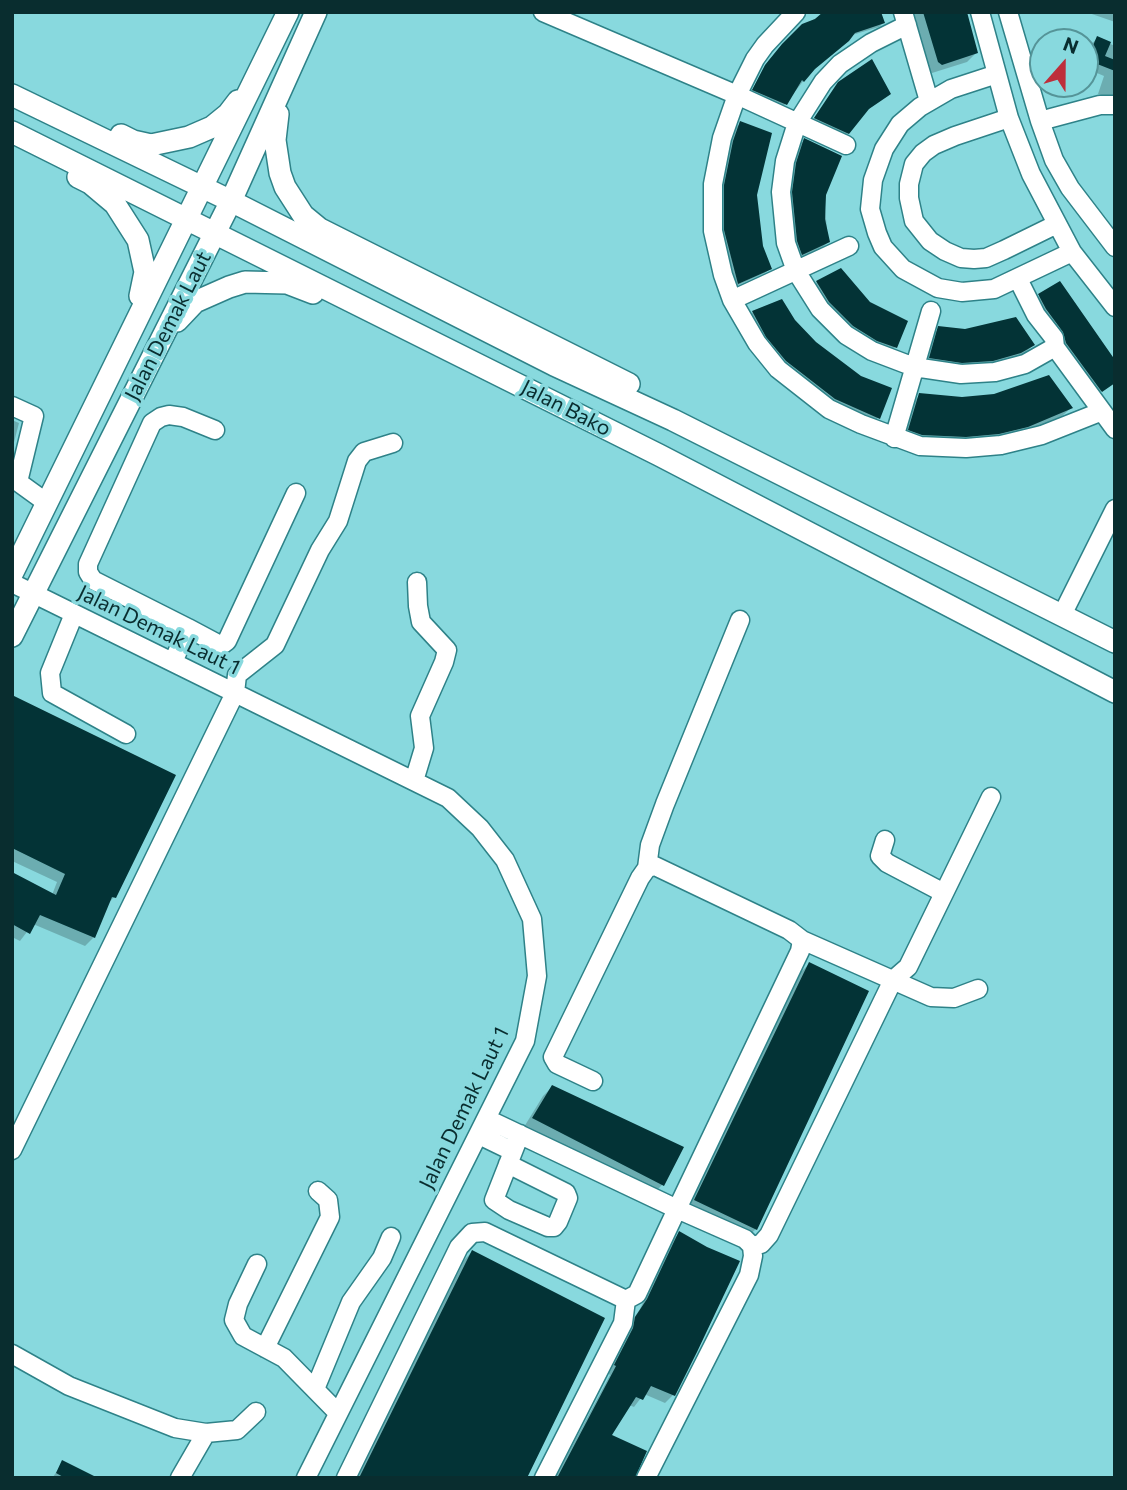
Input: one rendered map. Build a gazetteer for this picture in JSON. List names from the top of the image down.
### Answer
{
  "streets": {
    "main road": ["Jalan Demak Laut", "Jalan Bako"],
    "street": ["Jalan Demak Laut 1"]
  },
  "crossings": [
    ["Jalan Demak Laut", "Jalan Bako"],
    ["Jalan Demak Laut", "Jalan Demak Laut 1"]
  ],
  "north": "top"
}
